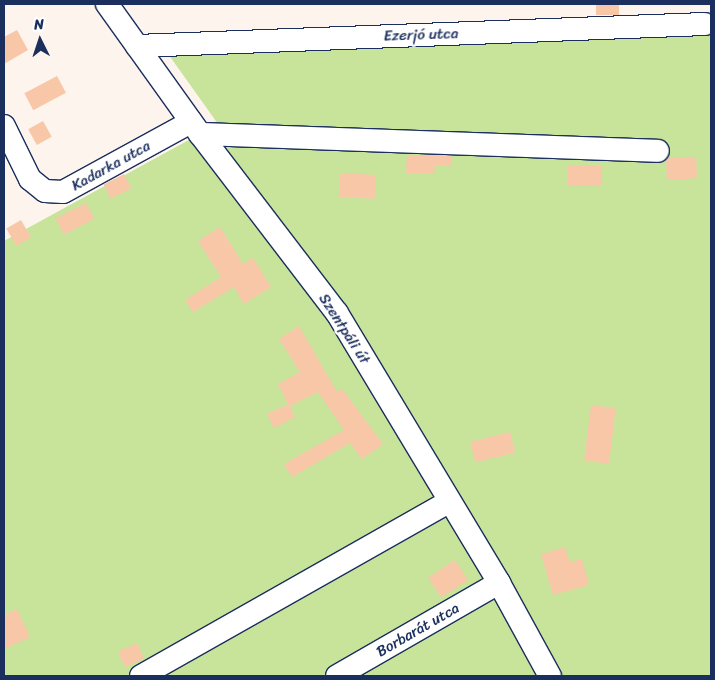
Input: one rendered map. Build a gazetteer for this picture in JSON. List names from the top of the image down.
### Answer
{
  "streets": {
    "street": [
      "Ezerjó utca",
      "Kadarka utca",
      "Szentpáli út",
      "Borbarát utca"
    ]
  },
  "crossings": [
    ["Ezerjó utca", "Szentpáli út"],
    ["Kadarka utca", "Szentpáli út"],
    ["Szentpáli út", "Borbarát utca"]
  ],
  "north": "top"
}
